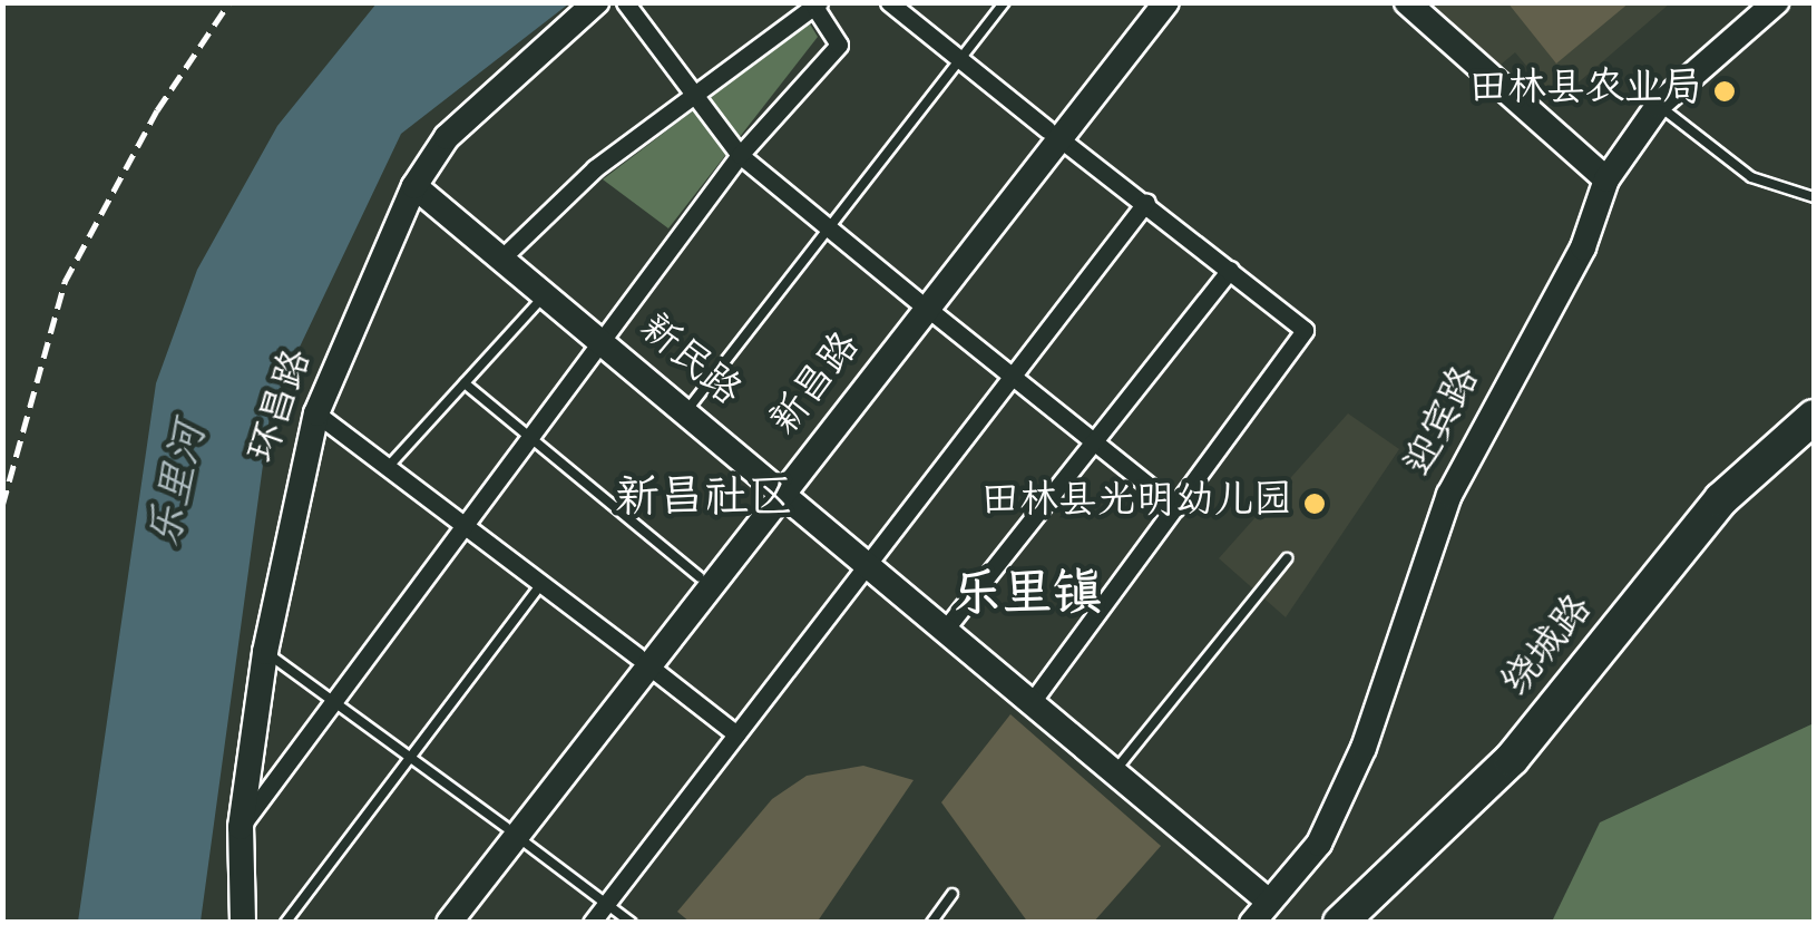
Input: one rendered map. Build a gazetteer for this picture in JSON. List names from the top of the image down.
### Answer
{
  "streets": {
    "highway": ["绕城路"],
    "street": [
      "新民路",
      "新昌路",
      "环昌路",
      "迎宾路"
    ]
  },
  "crossings": [
    ["新民路", "新昌路"],
    ["新民路", "环昌路"],
    ["新民路", "迎宾路"]
  ],
  "districts": ["新昌社区", "乐里镇"],
  "water": ["乐里河"],
  "places": ["田林县农业局", "田林县光明幼儿园"]
}
